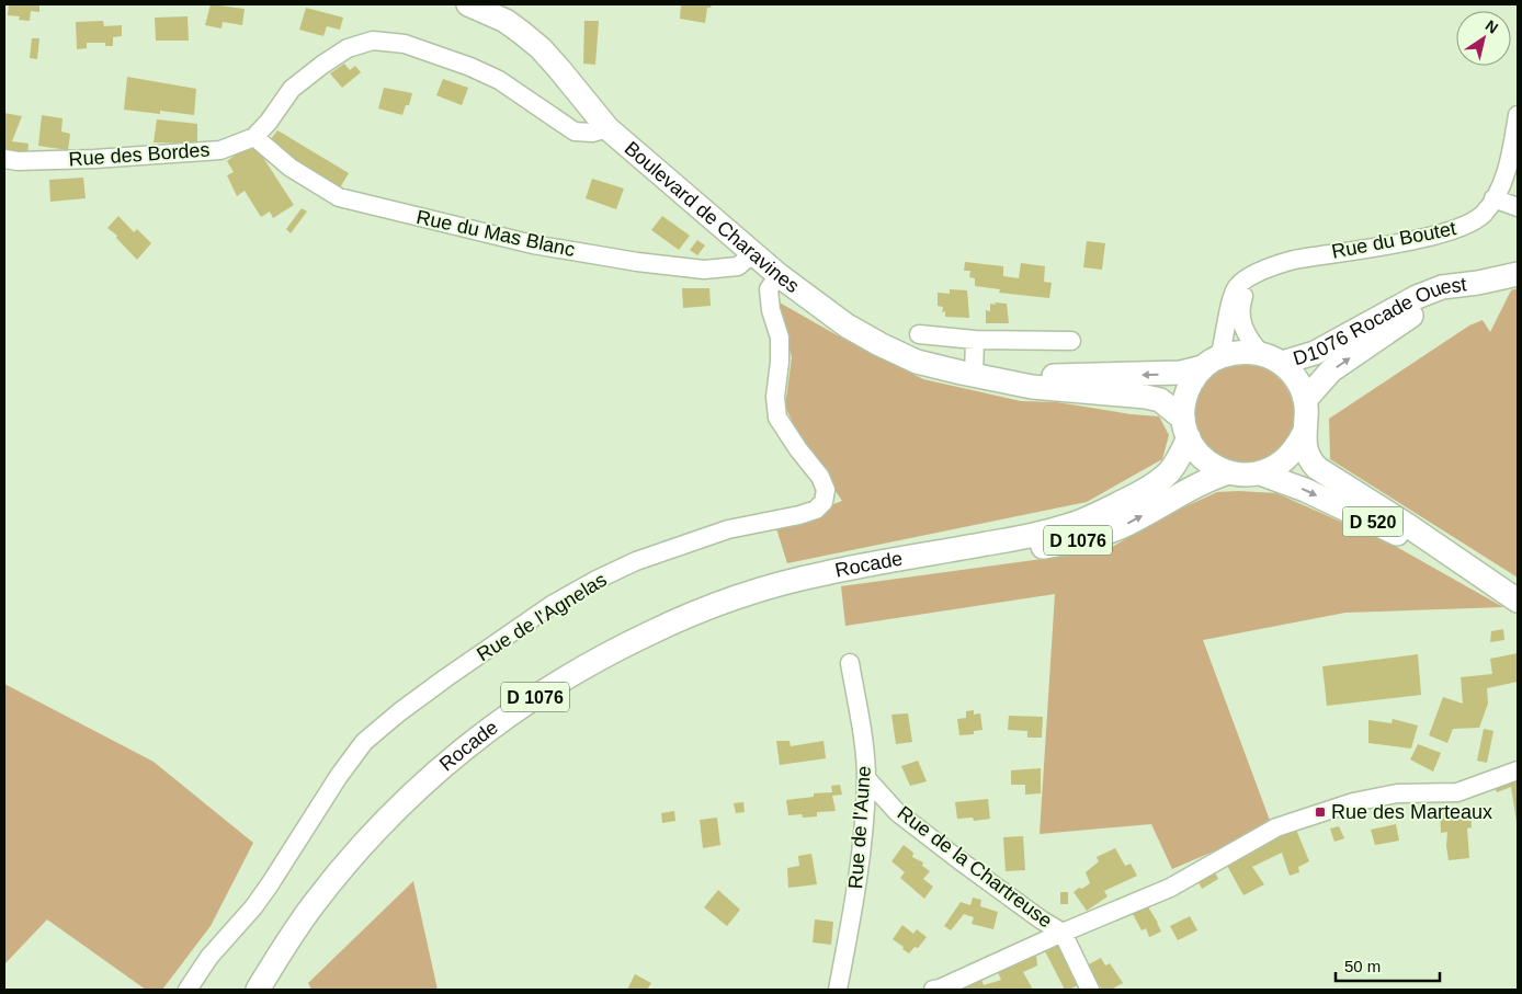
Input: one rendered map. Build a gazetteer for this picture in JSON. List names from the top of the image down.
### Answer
{
  "streets": {
    "main road": [
      "Boulevard de Charavines",
      "D1076 Rocade Ouest",
      "D 520",
      "D 1076",
      "Rocade"
    ],
    "street": [
      "Rue des Bordes",
      "Rue du Mas Blanc",
      "Rue du Boutet",
      "Rue de l'Agnelas",
      "Rue de l'Aune",
      "Rue de la Chartreuse"
    ]
  },
  "crossings": [
    ["Rue des Bordes", "Boulevard de Charavines"],
    ["Rue des Bordes", "Rue du Mas Blanc"],
    ["Boulevard de Charavines", "Rue du Mas Blanc"],
    ["Boulevard de Charavines", "Rue du Boutet"],
    ["Boulevard de Charavines", "D1076 Rocade Ouest"],
    ["Boulevard de Charavines", "Rocade"],
    ["Boulevard de Charavines", "Rue de l'Agnelas"],
    ["Rue du Boutet", "D1076 Rocade Ouest"],
    ["Rue du Boutet", "Rocade"],
    ["D1076 Rocade Ouest", "Rocade"],
    ["Rue de l'Aune", "Rue de la Chartreuse"]
  ],
  "places": {
    "transit": ["Rue des Marteaux"]
  },
  "scale_bar": "50 m",
  "north": "top right"
}
